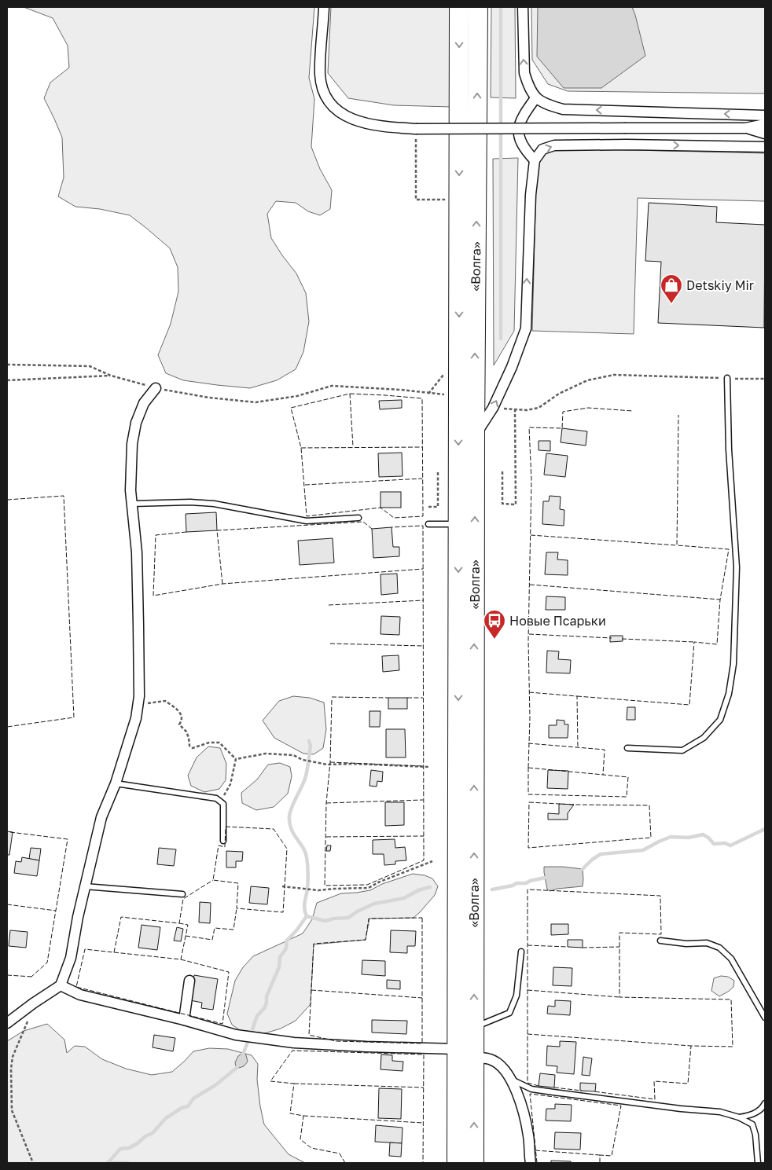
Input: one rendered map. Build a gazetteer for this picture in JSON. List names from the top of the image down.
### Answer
{
  "streets": {
    "highway": ["«Волга»"]
  },
  "places": {
    "shop": ["Detskiy Mir"],
    "bus stop": ["Новые Псарьки"]
  }
}
